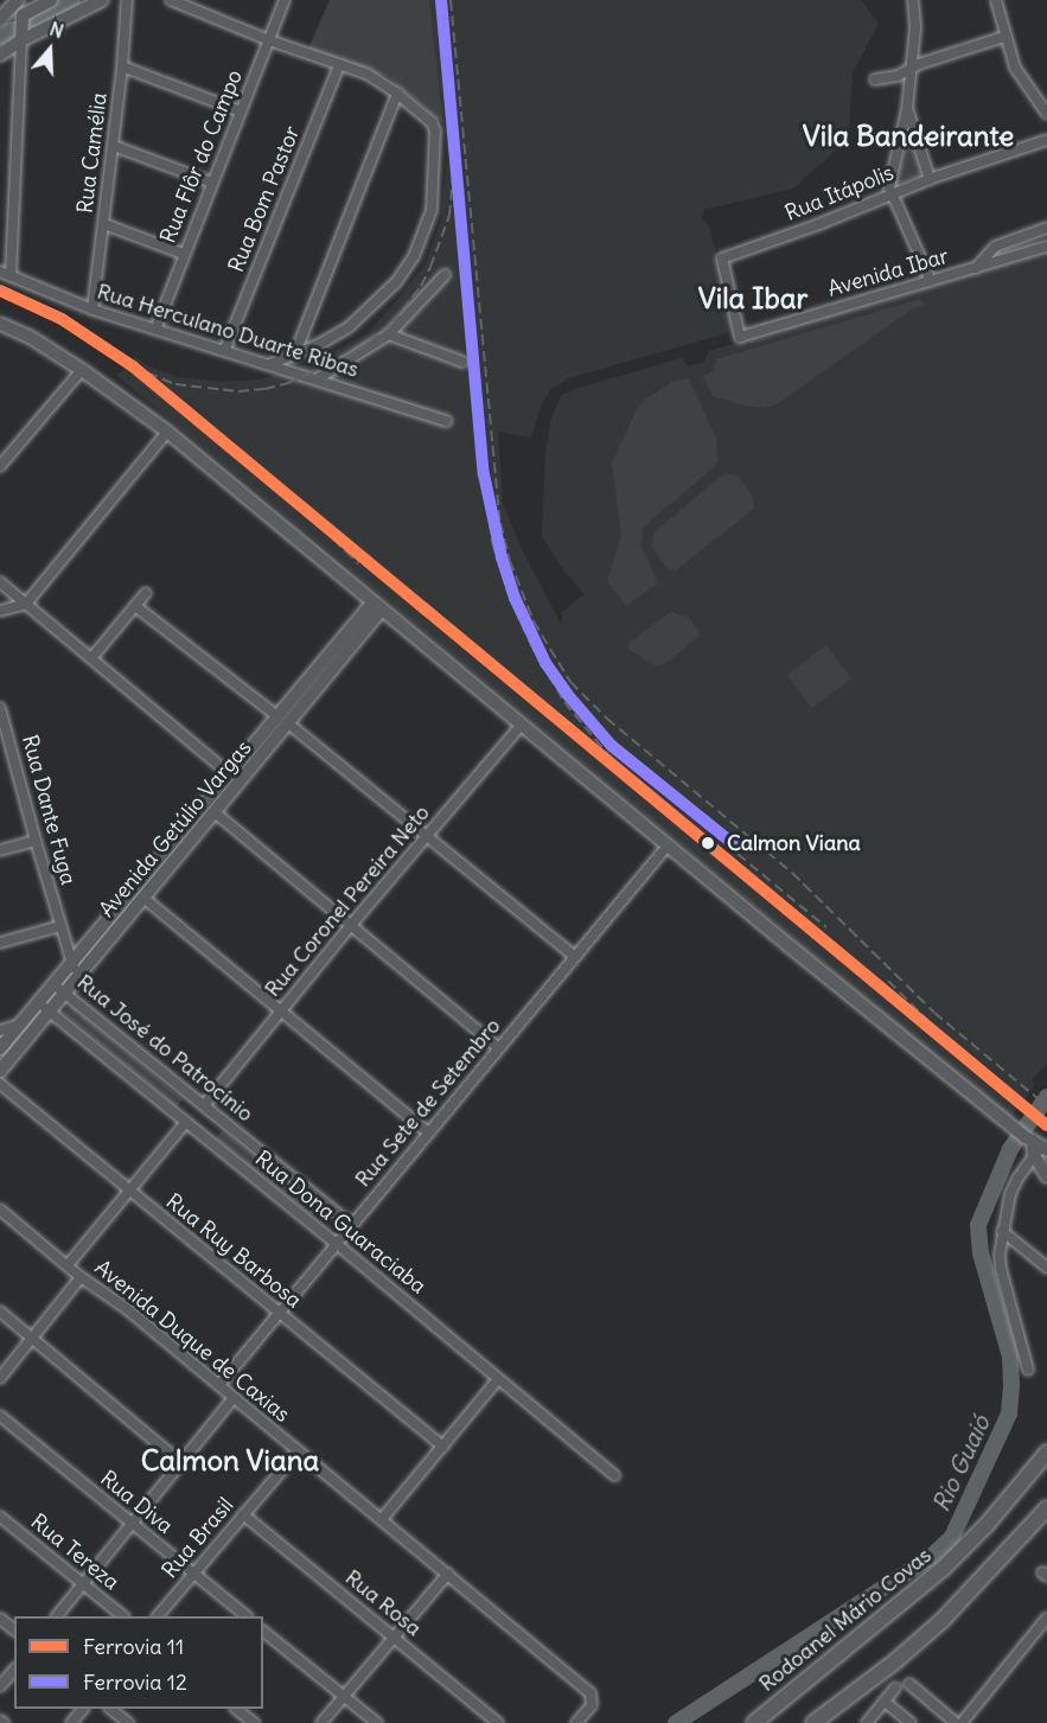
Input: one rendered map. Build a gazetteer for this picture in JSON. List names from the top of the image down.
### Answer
{
  "streets": {
    "highway": ["Rodoanel Mário Covas"],
    "main road": ["Avenida Getúlio Vargas"],
    "street": [
      "Rua Camélia",
      "Rua Flôr do Campo",
      "Rua Itápolis",
      "Rua Bom Pastor",
      "Avenida Ibar",
      "Rua Herculano Duarte Ribas",
      "Rua Dante Fuga",
      "Rua Coronel Pereira Neto",
      "Rua José do Patrocínio",
      "Rua Sete de Setembro",
      "Rua Dona Guaraciaba",
      "Rua Ruy Barbosa",
      "Avenida Duque de Caxias",
      "Rua Diva",
      "Rua Brasil",
      "Rua Tereza",
      "Rua Rosa"
    ]
  },
  "crossings": [
    ["Rua Camélia", "Rua Herculano Duarte Ribas"],
    ["Rua Flôr do Campo", "Rua Herculano Duarte Ribas"],
    ["Rua Itápolis", "Avenida Ibar"],
    ["Rua Bom Pastor", "Rua Herculano Duarte Ribas"],
    ["Rua Dante Fuga", "Avenida Getúlio Vargas"],
    ["Avenida Getúlio Vargas", "Rua José do Patrocínio"],
    ["Avenida Getúlio Vargas", "Rua Dona Guaraciaba"],
    ["Rua Coronel Pereira Neto", "Rua José do Patrocínio"],
    ["Rua José do Patrocínio", "Rua Sete de Setembro"],
    ["Rua Sete de Setembro", "Rua Dona Guaraciaba"],
    ["Rua Sete de Setembro", "Rua Ruy Barbosa"],
    ["Rua Sete de Setembro", "Avenida Duque de Caxias"],
    ["Avenida Duque de Caxias", "Rua Brasil"],
    ["Rua Diva", "Rua Brasil"],
    ["Rua Brasil", "Rua Rosa"]
  ],
  "districts": ["Vila Bandeirante", "Vila Ibar", "Calmon Viana"],
  "water": ["Rio Guaió"],
  "places": ["Calmon Viana"],
  "lines": ["rail line 12", "rail line 11"],
  "legend": ["Ferrovia 11", "Ferrovia 12"],
  "north": "top"
}
